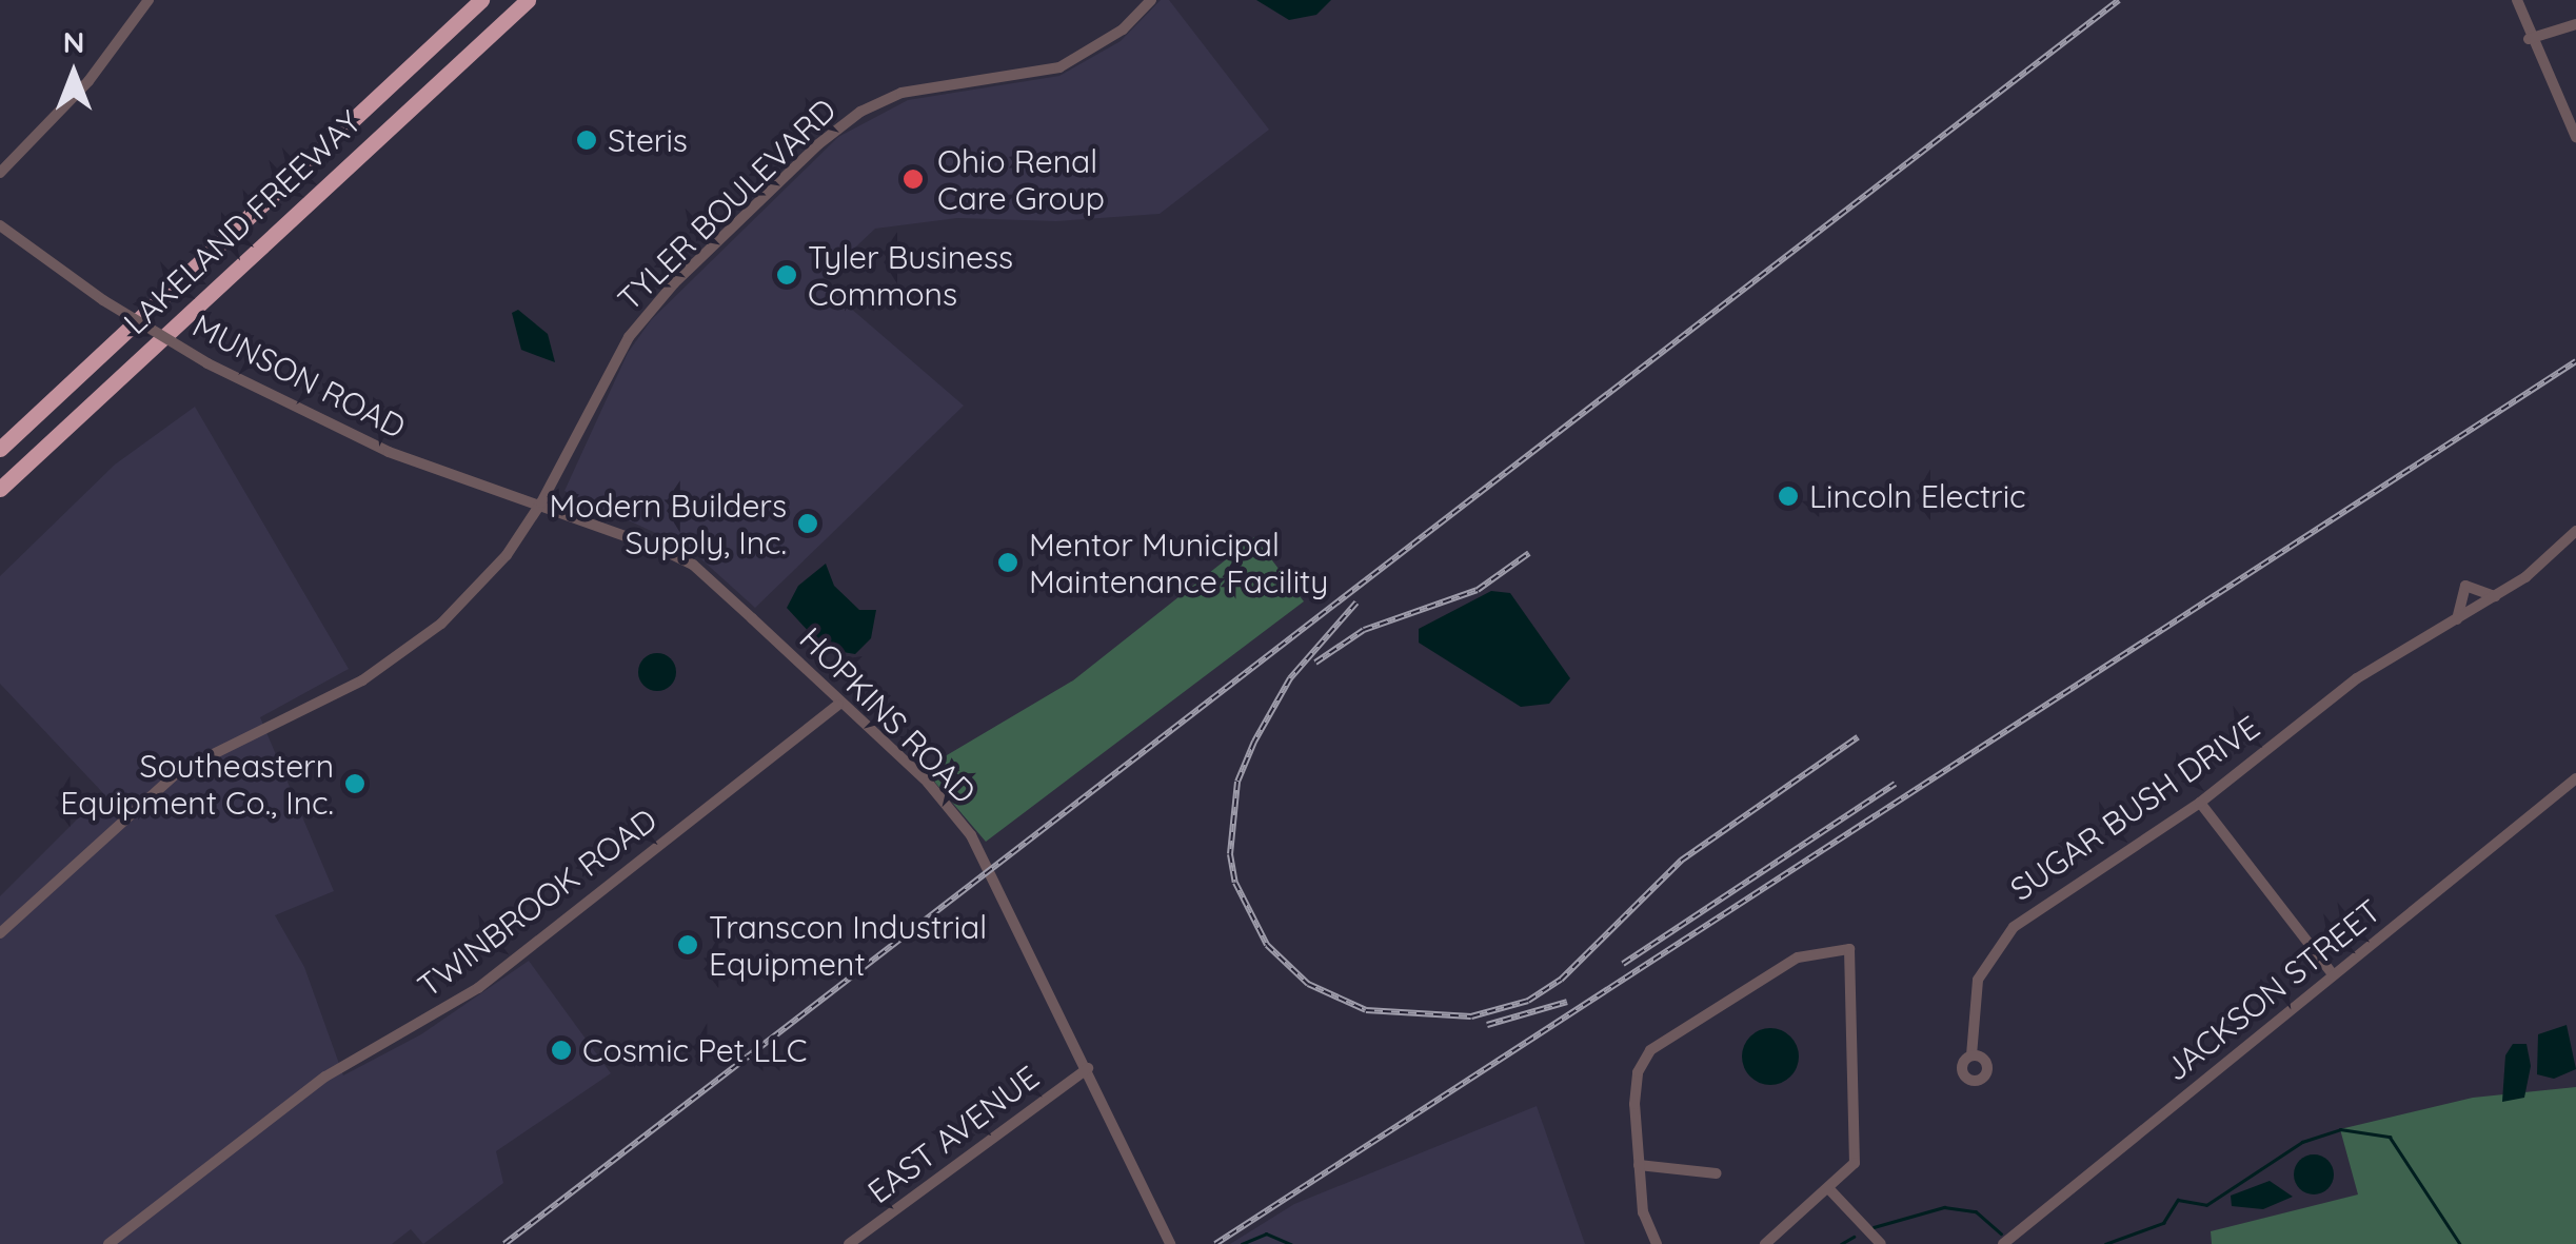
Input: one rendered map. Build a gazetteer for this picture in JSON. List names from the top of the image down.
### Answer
{
  "streets": {
    "highway": ["LAKELAND FREEWAY"],
    "street": [
      "TYLER BOULEVARD",
      "MUNSON ROAD",
      "HOPKINS ROAD",
      "SUGAR BUSH DRIVE",
      "TWINBROOK ROAD",
      "JACKSON STREET",
      "EAST AVENUE"
    ]
  },
  "crossings": [
    ["TYLER BOULEVARD", "MUNSON ROAD"],
    ["TYLER BOULEVARD", "HOPKINS ROAD"],
    ["MUNSON ROAD", "HOPKINS ROAD"],
    ["HOPKINS ROAD", "TWINBROOK ROAD"],
    ["HOPKINS ROAD", "EAST AVENUE"]
  ],
  "places": [
    "Steris",
    "Ohio Renal Care Group",
    "Tyler Business Commons",
    "Lincoln Electric",
    "Modern Builders Supply, Inc.",
    "Mentor Municipal Maintenance Facility",
    "Southeastern Equipment Co., Inc.",
    "Transcon Industrial Equipment",
    "Cosmic Pet LLC"
  ],
  "north": "top"
}
